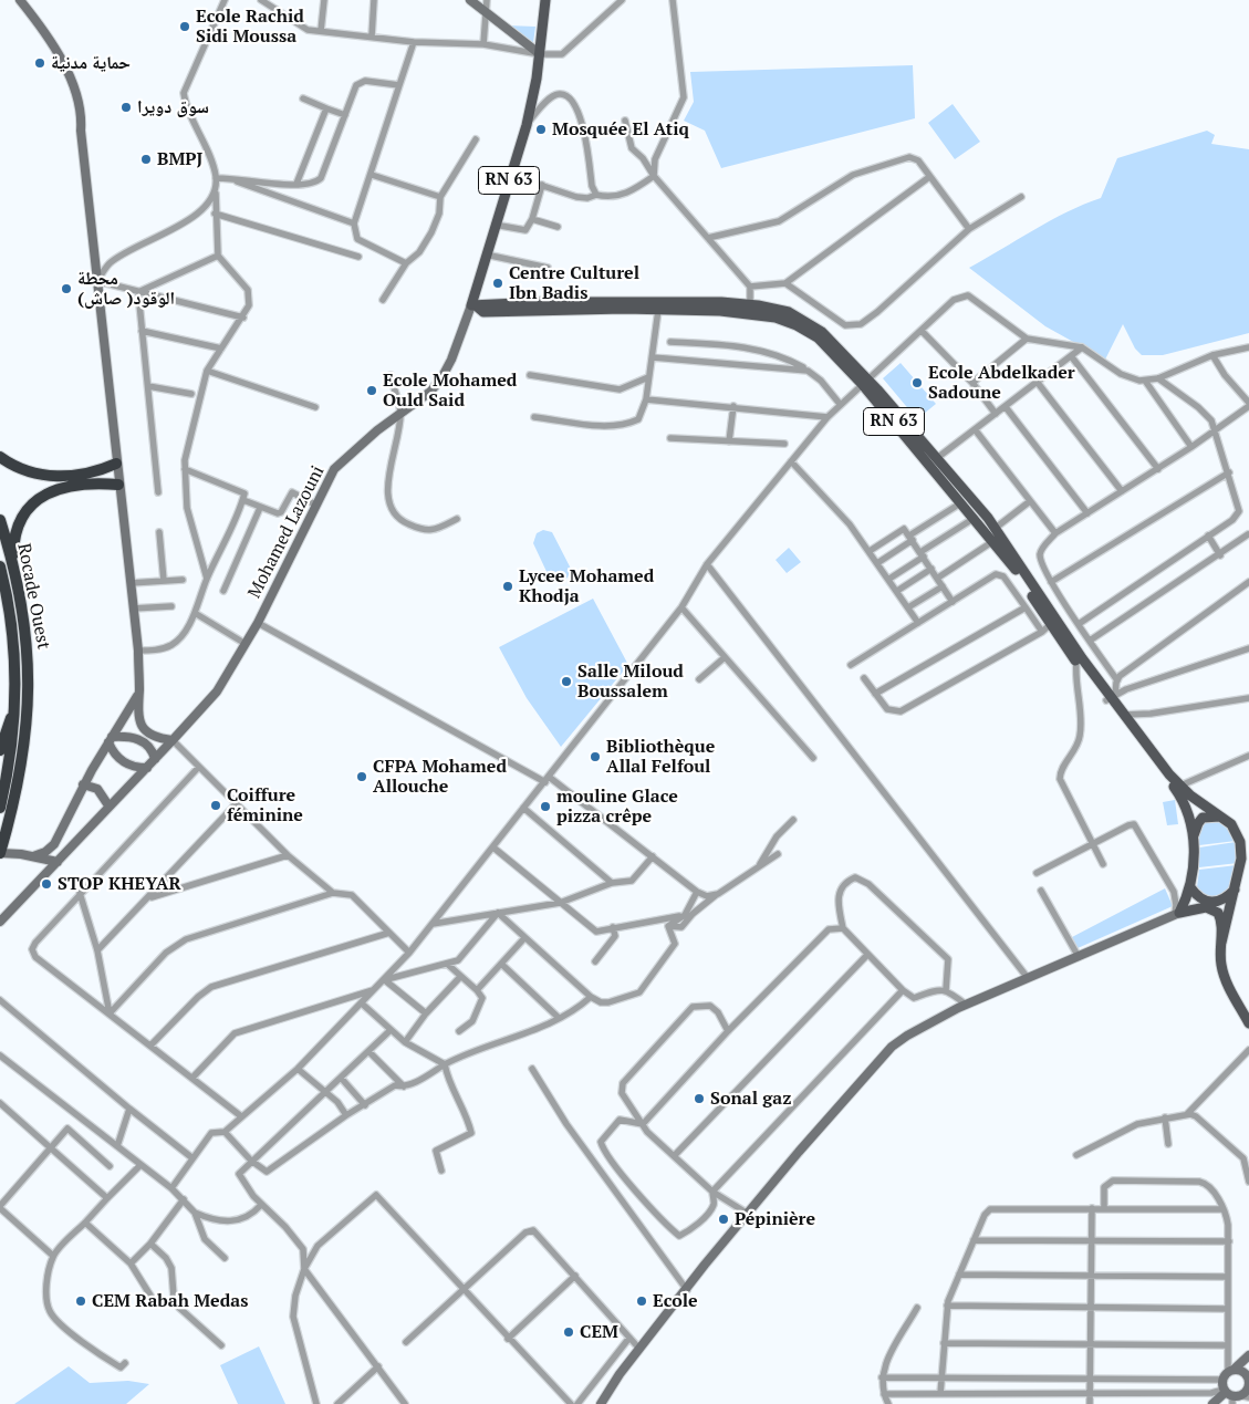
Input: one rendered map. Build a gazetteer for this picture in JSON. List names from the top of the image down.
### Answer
{
  "streets": {
    "highway": ["Rocade Ouest"],
    "main road": ["RN 63", "Mohamed Lazouni"]
  },
  "crossings": [
    ["RN 63", "Mohamed Lazouni"]
  ],
  "places": [
    "Ecole Rachid Sidi Moussa",
    "حماية مدنية",
    "سوق دويرا",
    "Mosquée El Atiq",
    "BMPJ",
    "Centre Culturel Ibn Badis",
    "محطة الوقود( صاش)",
    "Ecole Abdelkader Sadoune",
    "Ecole Mohamed Ould Said",
    "Lycee Mohamed Khodja",
    "Salle Miloud Boussalem",
    "Bibliothèque Allal Felfoul",
    "CFPA Mohamed Allouche",
    "Coiffure féminine",
    "mouline Glace pizza crêpe",
    "STOP KHEYAR",
    "Sonal gaz",
    "Pépinière",
    "CEM Rabah Medas",
    "Ecole",
    "CEM"
  ]
}
